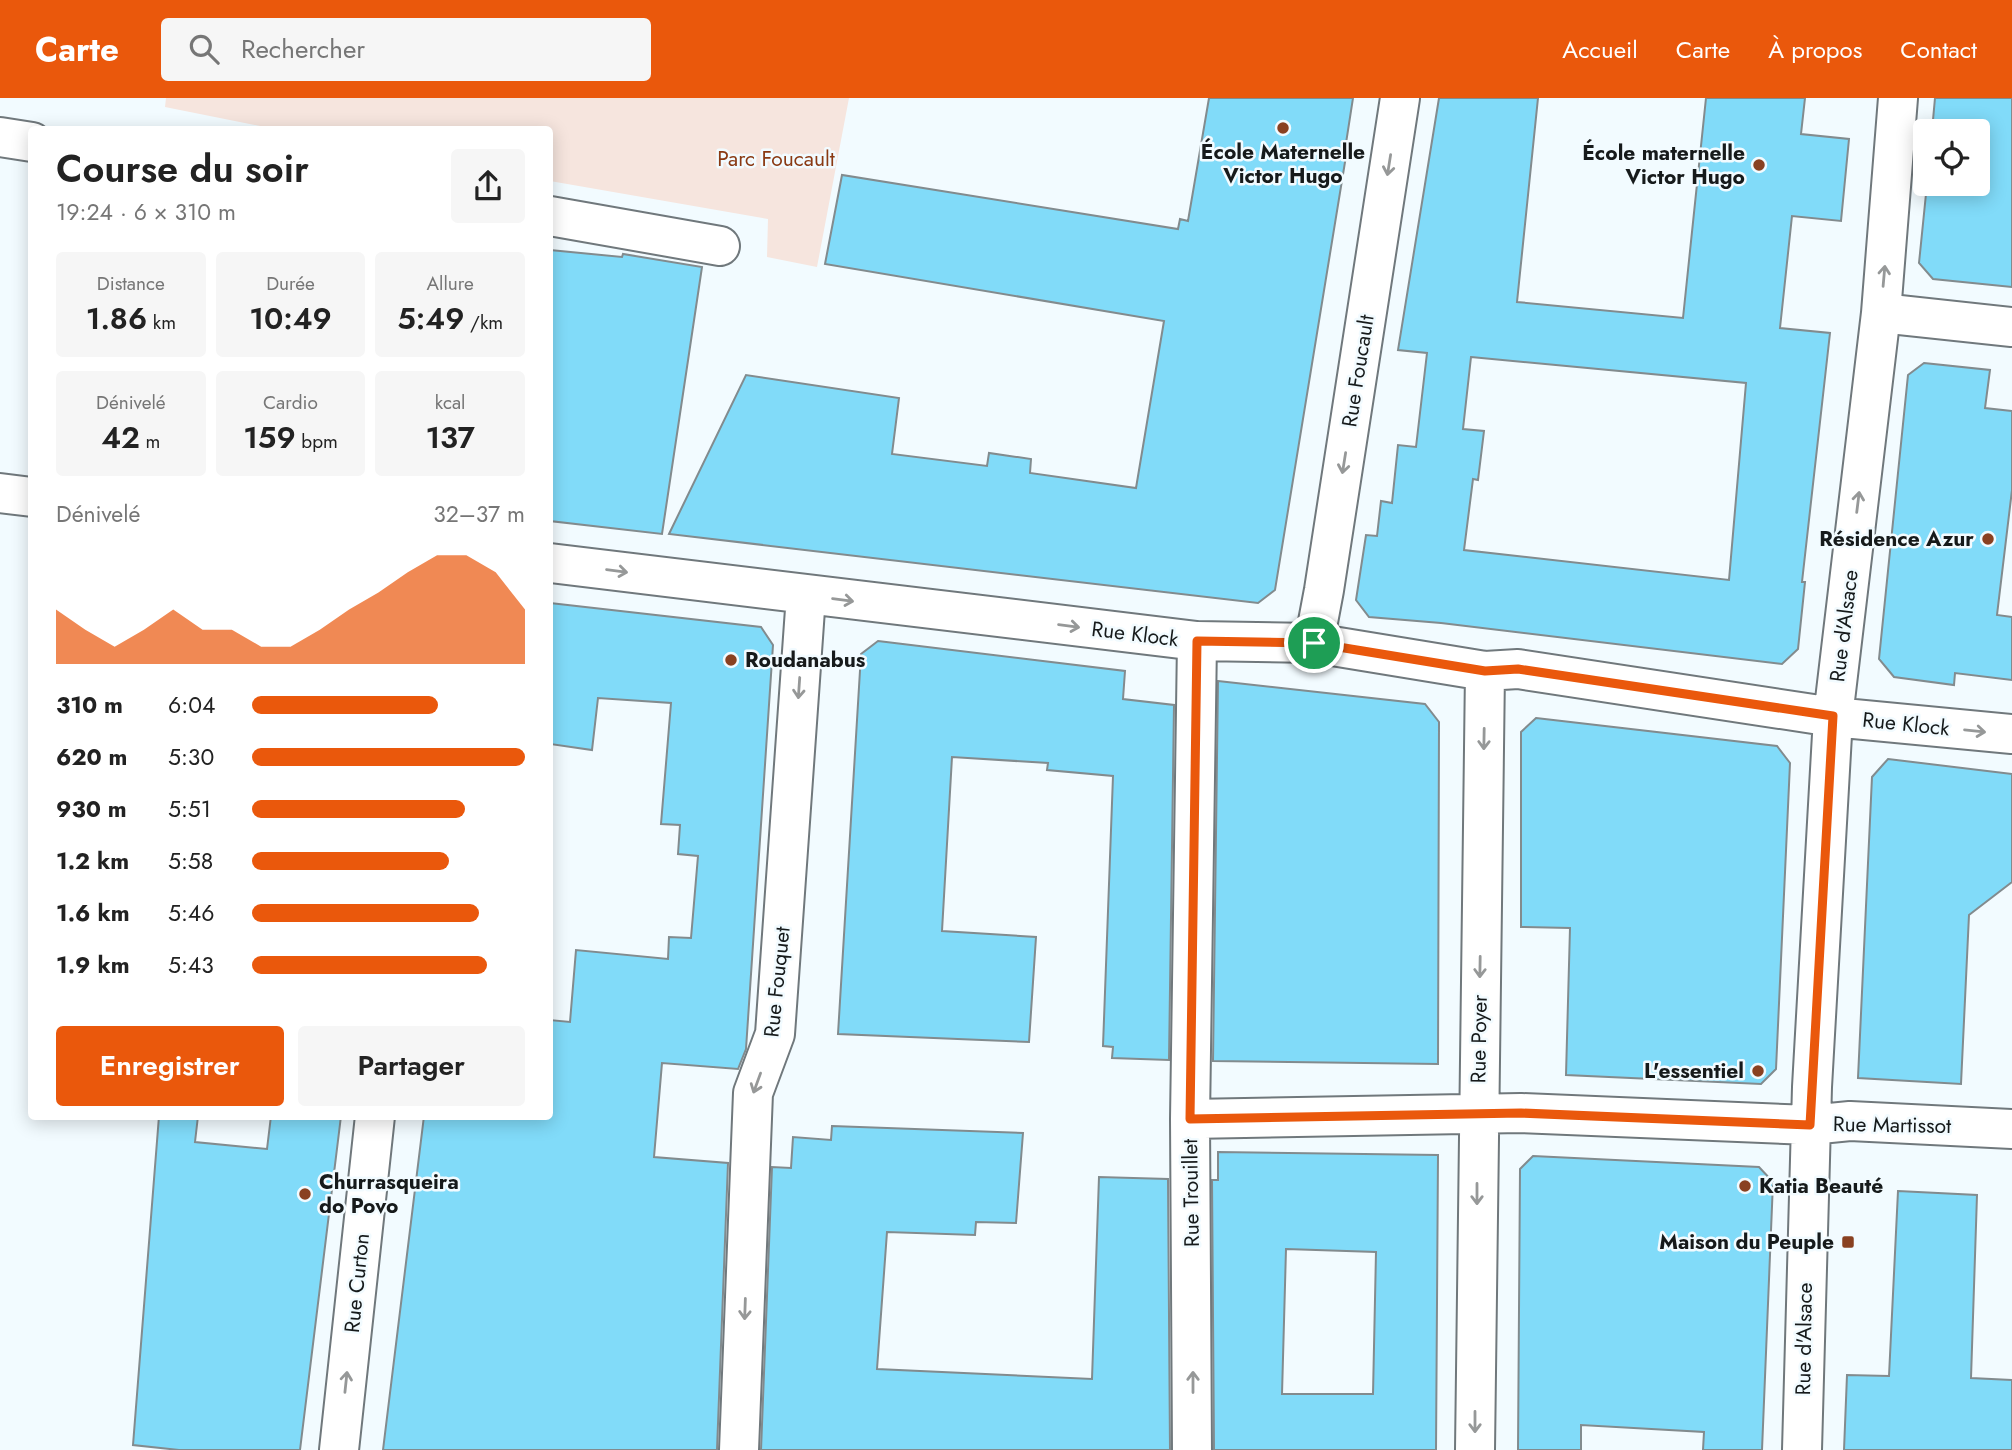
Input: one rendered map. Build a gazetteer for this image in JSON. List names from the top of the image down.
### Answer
{
  "streets": {
    "street": [
      "Rue Foucault",
      "Rue d'Alsace",
      "Rue Klock",
      "Rue Fouquet",
      "Rue Poyer",
      "Rue Martissot",
      "Rue Trouillet",
      "Rue Curton"
    ]
  },
  "crossings": [
    ["Rue Foucault", "Rue Klock"],
    ["Rue d'Alsace", "Rue Klock"],
    ["Rue d'Alsace", "Rue Martissot"],
    ["Rue Klock", "Rue Fouquet"],
    ["Rue Klock", "Rue Poyer"],
    ["Rue Klock", "Rue Trouillet"],
    ["Rue Poyer", "Rue Martissot"],
    ["Rue Martissot", "Rue Trouillet"]
  ],
  "one_way": [
    "Rue Foucault",
    "Rue d'Alsace",
    "Rue Klock",
    "Rue Fouquet",
    "Rue Poyer",
    "Rue Trouillet",
    "Rue Curton"
  ],
  "parks": ["Parc Foucault"],
  "places": {
    "other": [
      "École Maternelle Victor Hugo",
      "École maternelle Victor Hugo",
      "Résidence Azur",
      "Roudanabus",
      "L'essentiel",
      "Katia Beauté",
      "Churrasqueira do Povo"
    ],
    "transit": ["Maison du Peuple"]
  },
  "page": {
    "header": "Carte",
    "search": "Rechercher",
    "nav": [
      "Accueil",
      "Carte",
      "À propos",
      "Contact"
    ],
    "heading": ["Course du soir", "19:24 · 6 × 310 m"],
    "stats": [
      ["Distance", "1.86 km"],
      ["Durée", "10:49"],
      ["Allure", "5:49 /km"],
      ["Dénivelé", "42 m"],
      ["Cardio", "159 bpm"],
      ["kcal", "137"]
    ],
    "chart": ["Dénivelé", "32–37 m"],
    "list": [
      {
        "name": "310 m",
        "note": "6:04"
      },
      {
        "name": "620 m",
        "note": "5:30"
      },
      {
        "name": "930 m",
        "note": "5:51"
      },
      {
        "name": "1.2 km",
        "note": "5:58"
      },
      {
        "name": "1.6 km",
        "note": "5:46"
      },
      {
        "name": "1.9 km",
        "note": "5:43"
      }
    ],
    "buttons": ["Enregistrer", "Partager"]
  }
}
